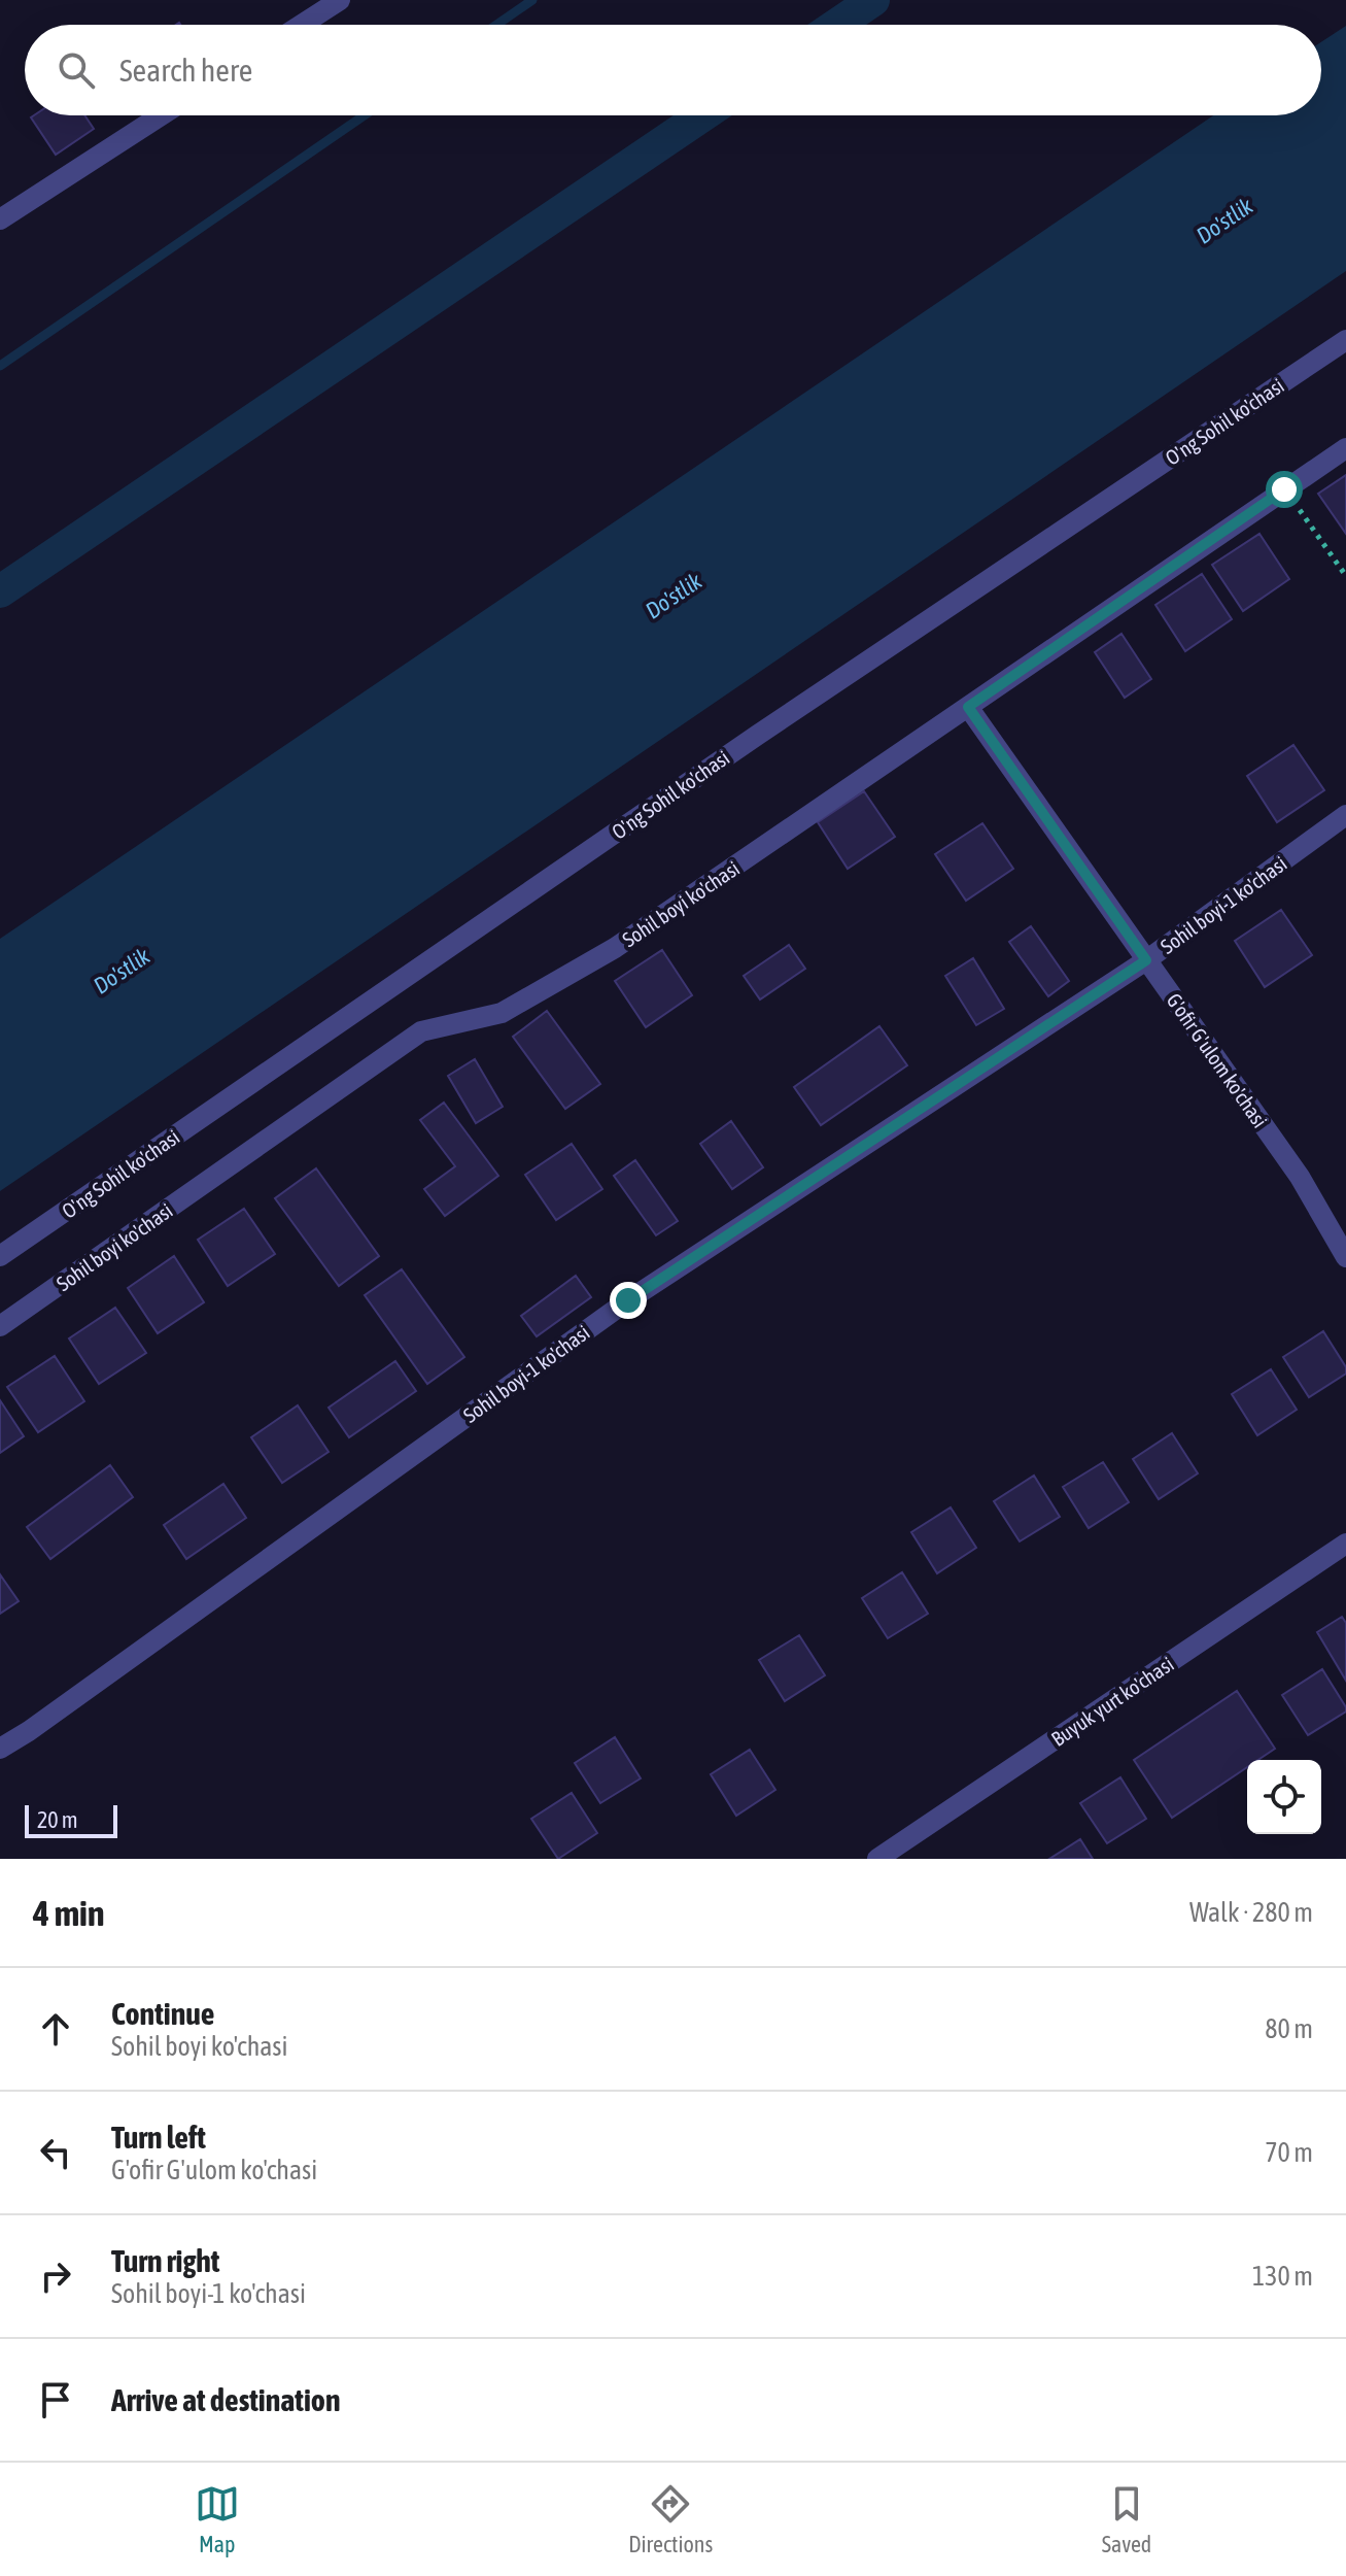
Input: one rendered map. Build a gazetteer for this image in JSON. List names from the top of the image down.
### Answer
{
  "streets": {
    "street": [
      "O'ng Sohil ko'chasi",
      "Sohil boyi ko'chasi",
      "Sohil boyi-1 ko'chasi",
      "G'ofir G'ulom ko'chasi",
      "Buyuk yurt ko'chasi"
    ]
  },
  "crossings": [
    ["Sohil boyi ko'chasi", "G'ofir G'ulom ko'chasi"],
    ["Sohil boyi-1 ko'chasi", "G'ofir G'ulom ko'chasi"]
  ],
  "water": ["Do'stlik"],
  "scale_bar": "20 m",
  "page": {
    "search": "Search here",
    "scale": "20 m",
    "heading": ["4 min", "Walk · 280 m"],
    "list": [
      ["Continue", "Sohil boyi ko'chasi", "80 m"],
      ["Turn left", "G'ofir G'ulom ko'chasi", "70 m"],
      ["Turn right", "Sohil boyi-1 ko'chasi", "130 m"],
      "Arrive at destination"
    ],
    "nav": ["Map", "Directions", "Saved"]
  }
}
